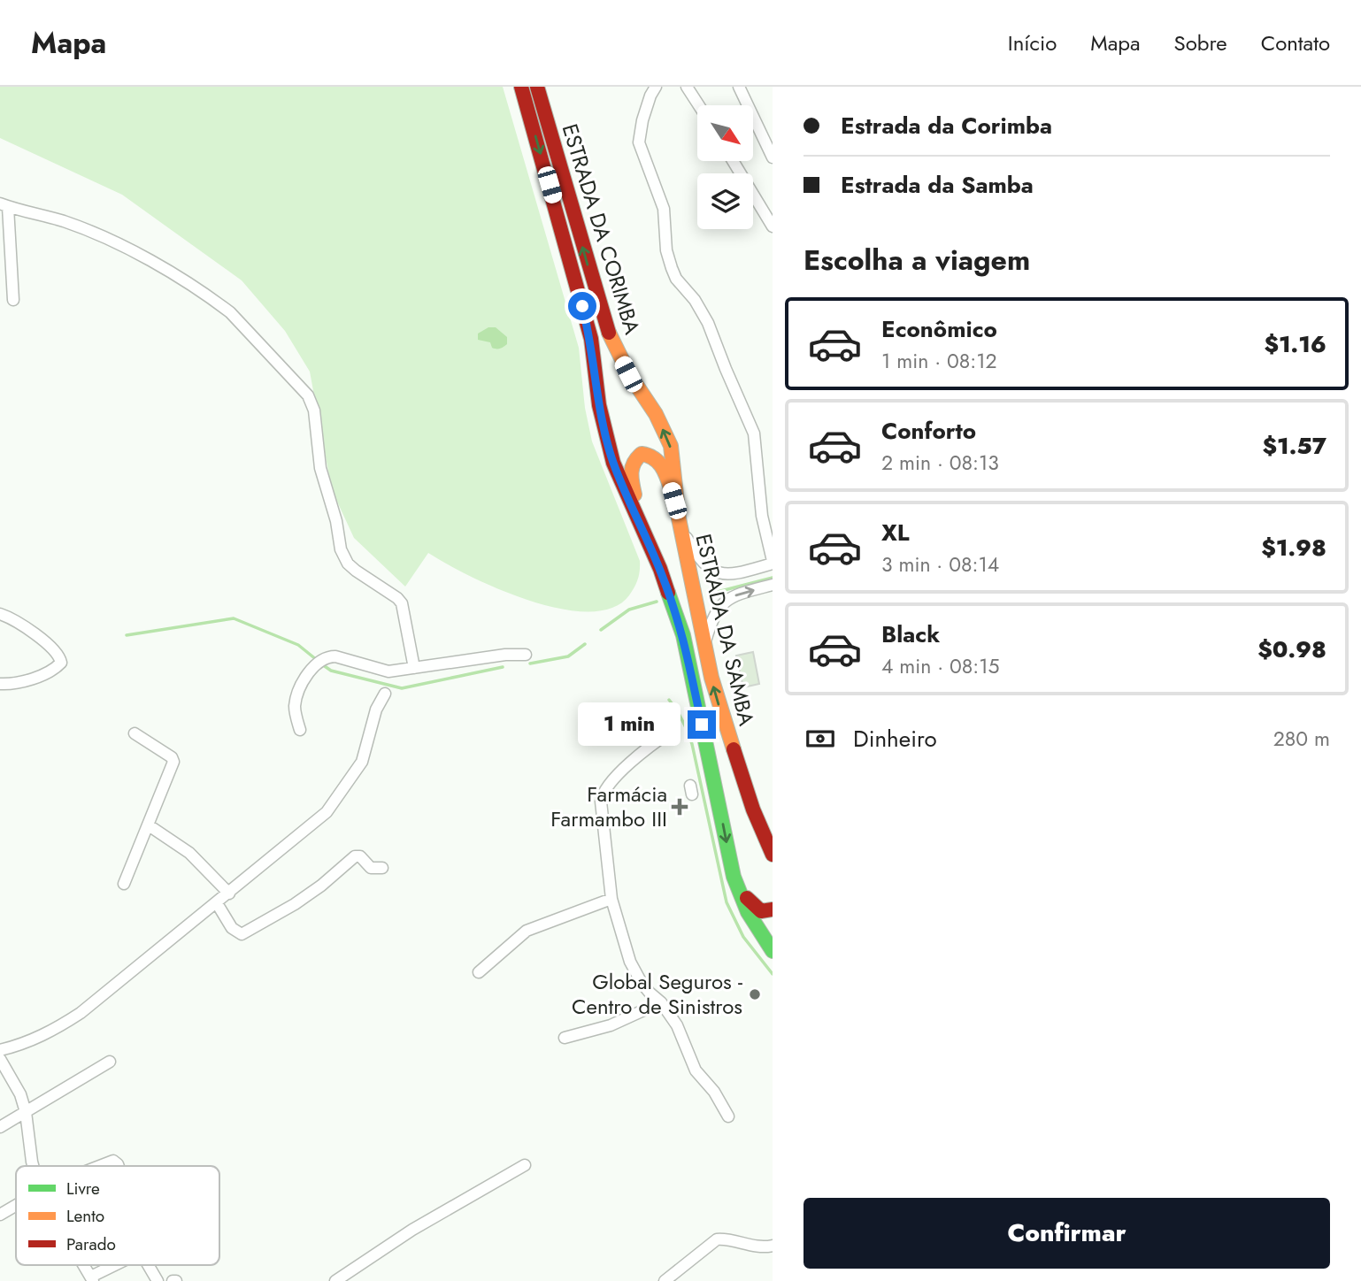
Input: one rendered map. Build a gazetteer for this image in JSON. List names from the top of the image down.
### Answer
{
  "streets": {
    "main road": ["ESTRADA DA CORIMBA", "ESTRADA DA SAMBA"]
  },
  "crossings": [
    ["ESTRADA DA CORIMBA", "ESTRADA DA SAMBA"]
  ],
  "places": {
    "health": ["Farmácia Farmambo III"],
    "other": ["Global Seguros - Centro de Sinistros"]
  },
  "legend": ["Livre", "Lento", "Parado"],
  "north": "bottom right",
  "page": {
    "header": "Mapa",
    "nav": [
      "Início",
      "Mapa",
      "Sobre",
      "Contato"
    ],
    "banner": ["Estrada da Corimba", "Estrada da Samba"],
    "heading": "Escolha a viagem",
    "list": [
      {
        "name": "Econômico",
        "note": "1 min · 08:12",
        "value": "$1.16"
      },
      {
        "name": "Conforto",
        "note": "2 min · 08:13",
        "value": "$1.57"
      },
      {
        "name": "XL",
        "note": "3 min · 08:14",
        "value": "$1.98"
      },
      {
        "name": "Black",
        "note": "4 min · 08:15",
        "value": "$0.98"
      }
    ],
    "bubble": "1 min",
    "pay": ["Dinheiro", "280 m"],
    "buttons": "Confirmar"
  }
}
